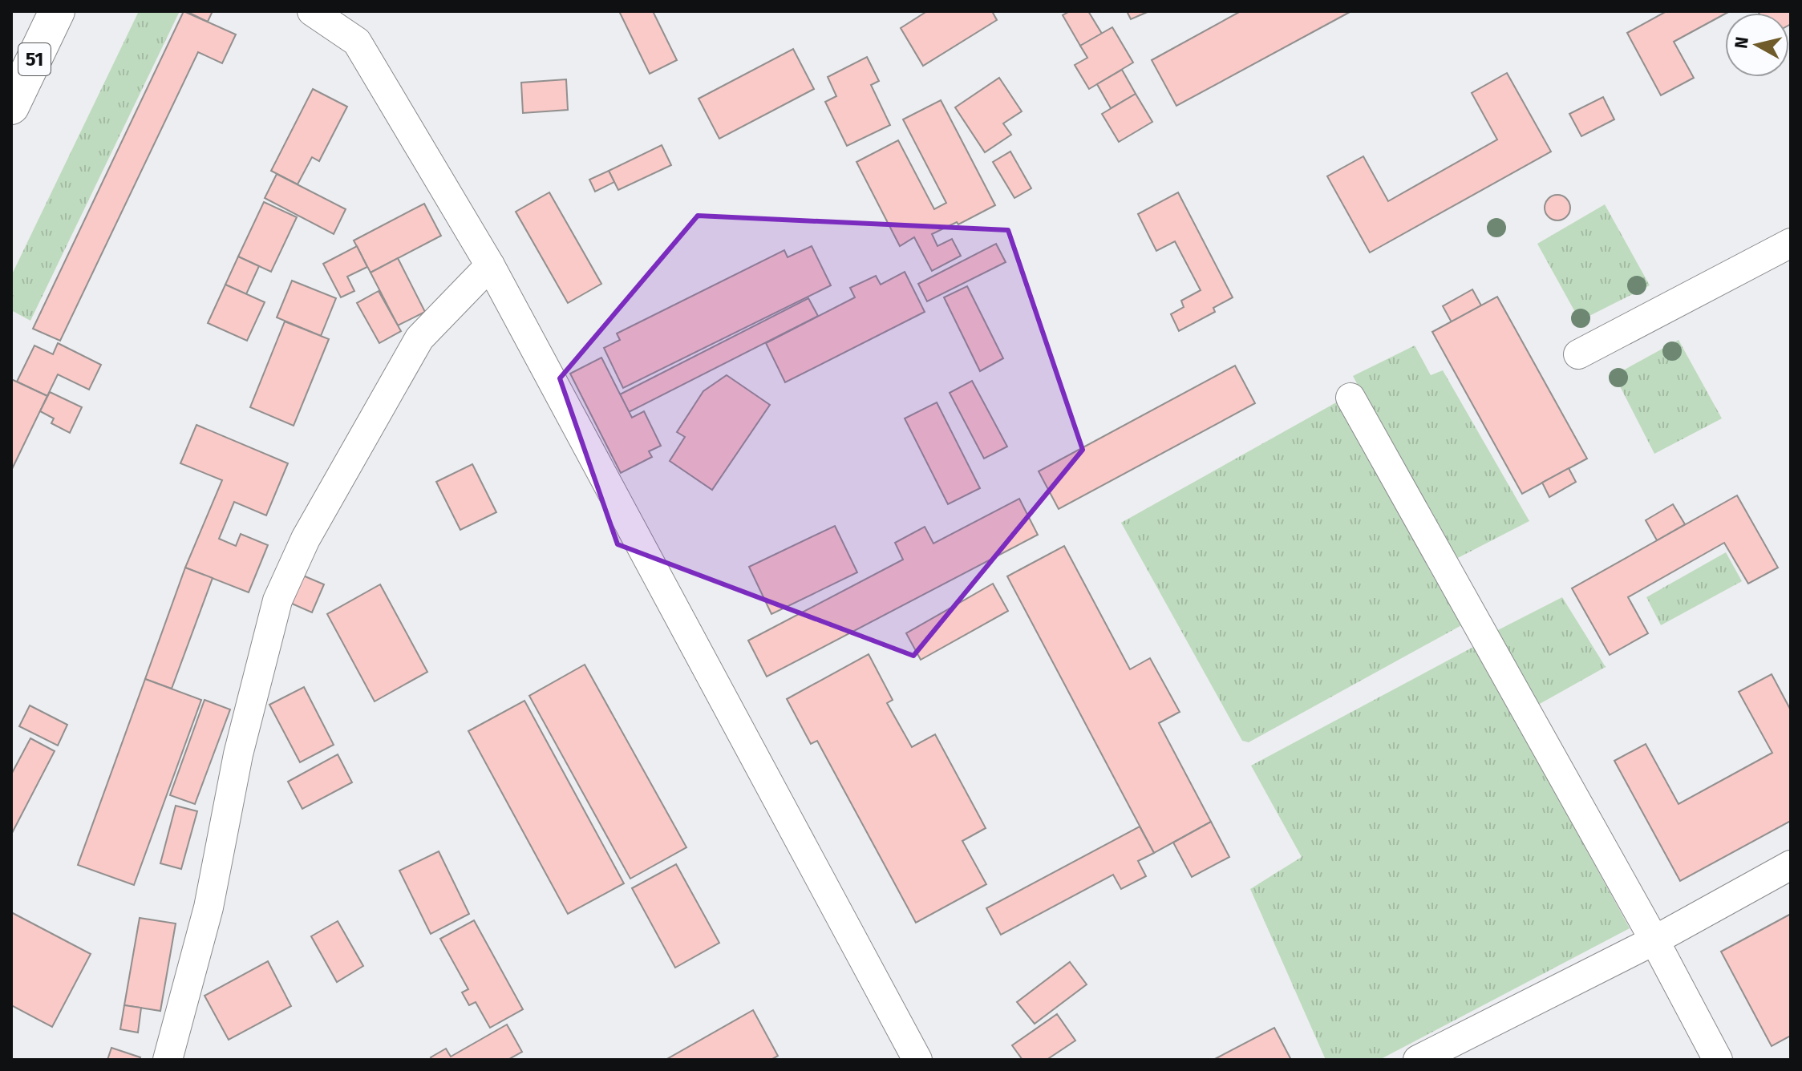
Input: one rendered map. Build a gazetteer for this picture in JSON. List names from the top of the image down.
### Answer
{
  "streets": {
    "main road": ["51"]
  },
  "north": "left"
}
